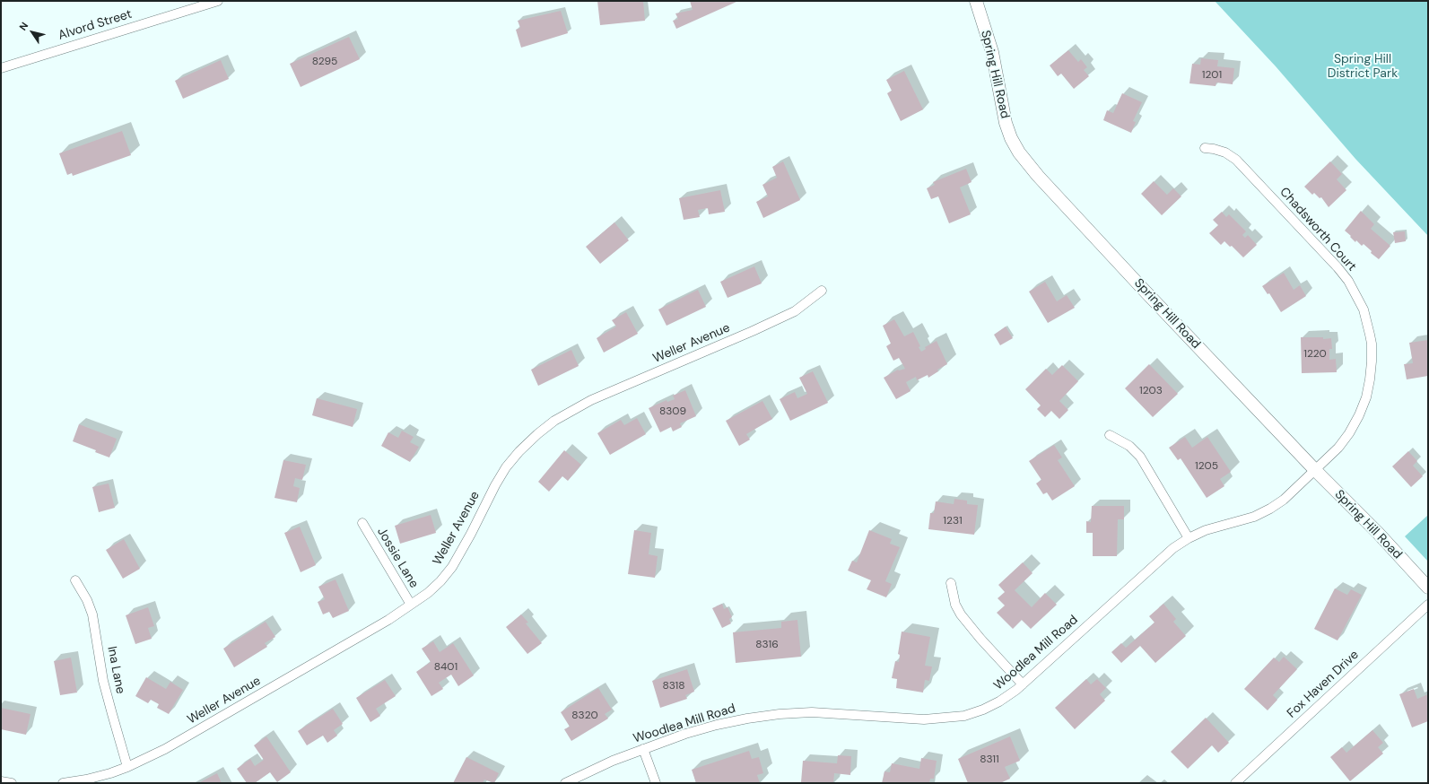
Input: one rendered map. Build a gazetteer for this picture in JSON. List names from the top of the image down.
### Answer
{
  "streets": {
    "main road": ["Spring Hill Road"],
    "street": [
      "Alvord Street",
      "Chadsworth Court",
      "Weller Avenue",
      "Jossie Lane",
      "Woodlea Mill Road",
      "Ina Lane",
      "Fox Haven Drive"
    ]
  },
  "crossings": [
    ["Spring Hill Road", "Chadsworth Court"],
    ["Spring Hill Road", "Woodlea Mill Road"],
    ["Chadsworth Court", "Woodlea Mill Road"],
    ["Weller Avenue", "Jossie Lane"],
    ["Weller Avenue", "Ina Lane"]
  ],
  "parks": ["Spring Hill District Park"],
  "house_numbers": [
    "8295",
    "1201",
    "1220",
    "1203",
    "8309",
    "1205",
    "1231",
    "8316",
    "8401",
    "8318",
    "8320",
    "8311"
  ],
  "north": "top left"
}
